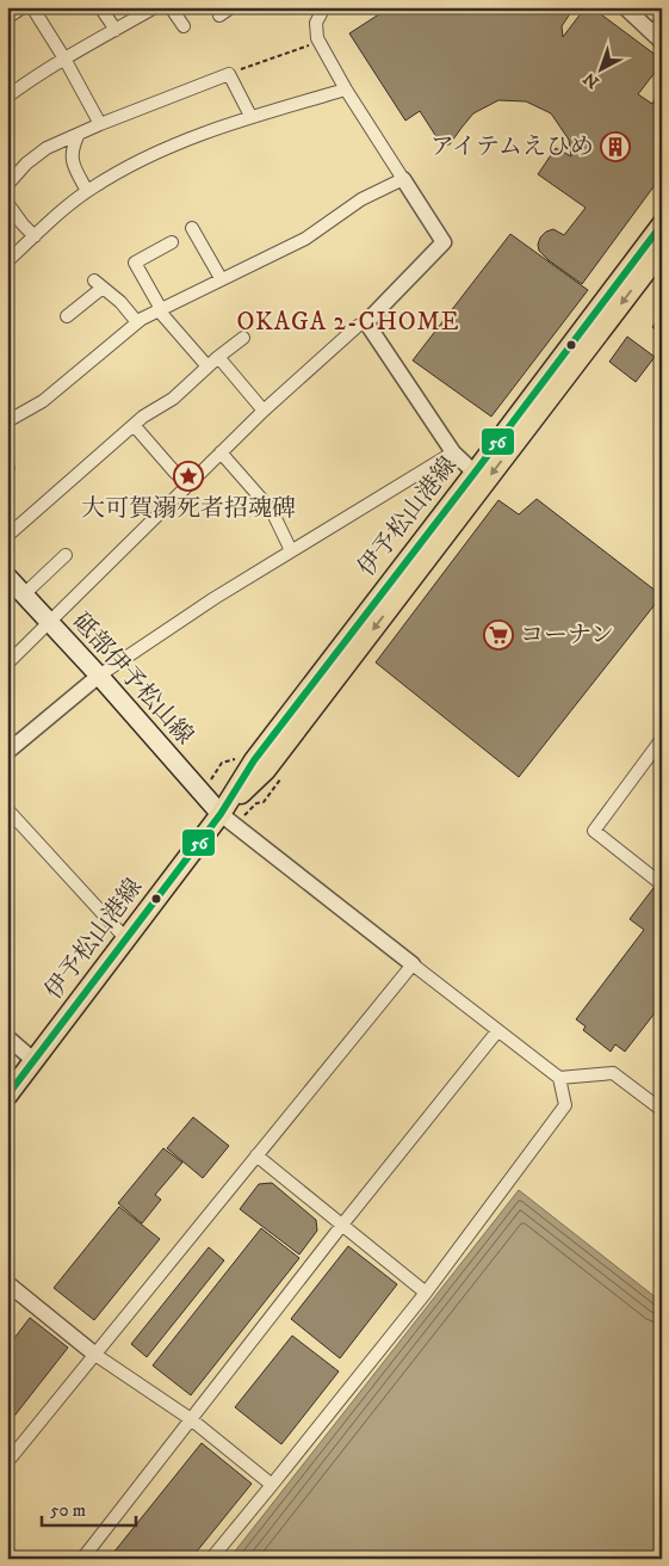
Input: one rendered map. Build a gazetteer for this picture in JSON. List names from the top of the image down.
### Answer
{
  "streets": {
    "main road": ["伊予松山港線", "砥部伊予松山線"]
  },
  "crossings": [
    ["伊予松山港線", "砥部伊予松山線"]
  ],
  "districts": ["OKAGA 2-CHOME"],
  "places": {
    "building": ["アイテムえひめ"],
    "place": ["大可賀溺死者招魂碑"],
    "supermarket": ["コーナン"]
  },
  "lines": ["transit line 56"],
  "scale_bar": "50 m",
  "north": "bottom left"
}
